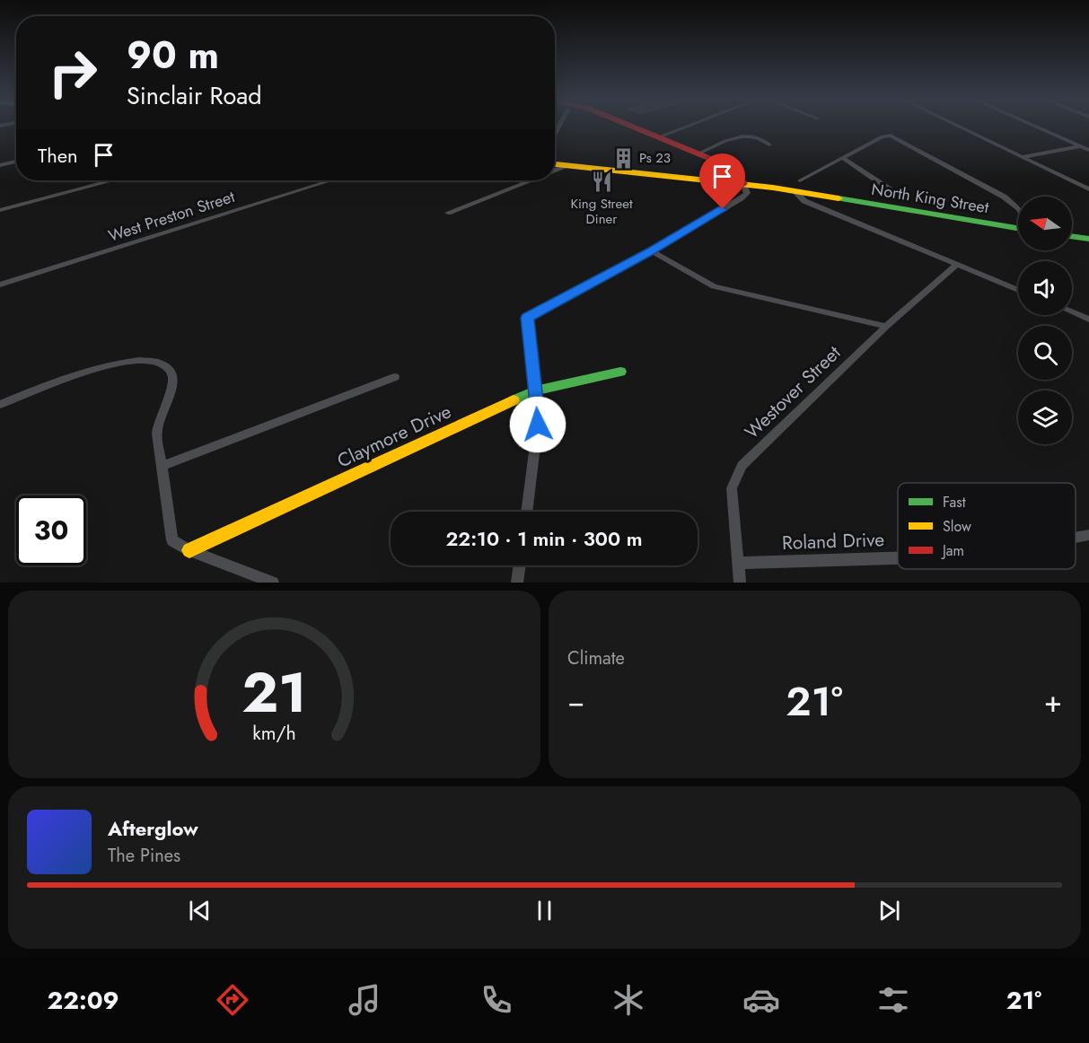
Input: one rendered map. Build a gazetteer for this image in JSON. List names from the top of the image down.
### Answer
{
  "streets": {
    "main road": ["North King Street", "Claymore Drive"],
    "street": ["West Preston Street", "Westover Street", "Roland Drive"]
  },
  "crossings": [
    ["Westover Street", "Roland Drive"]
  ],
  "places": {
    "building": ["Ps 23"],
    "restaurant": ["King Street Diner"]
  },
  "legend": ["Fast", "Slow", "Jam"],
  "north": "left",
  "page": {
    "turn": ["90 m", "Sinclair Road"],
    "then": "Then",
    "limit": "30",
    "trip": "22:10 · 1 min · 300 m",
    "tile": "Climate",
    "heat": ["−", "21°", "+"],
    "song": ["Afterglow", "The Pines"],
    "tabs": ["22:09", "21°"],
    "gauge": ["21", "km/h"]
  }
}
